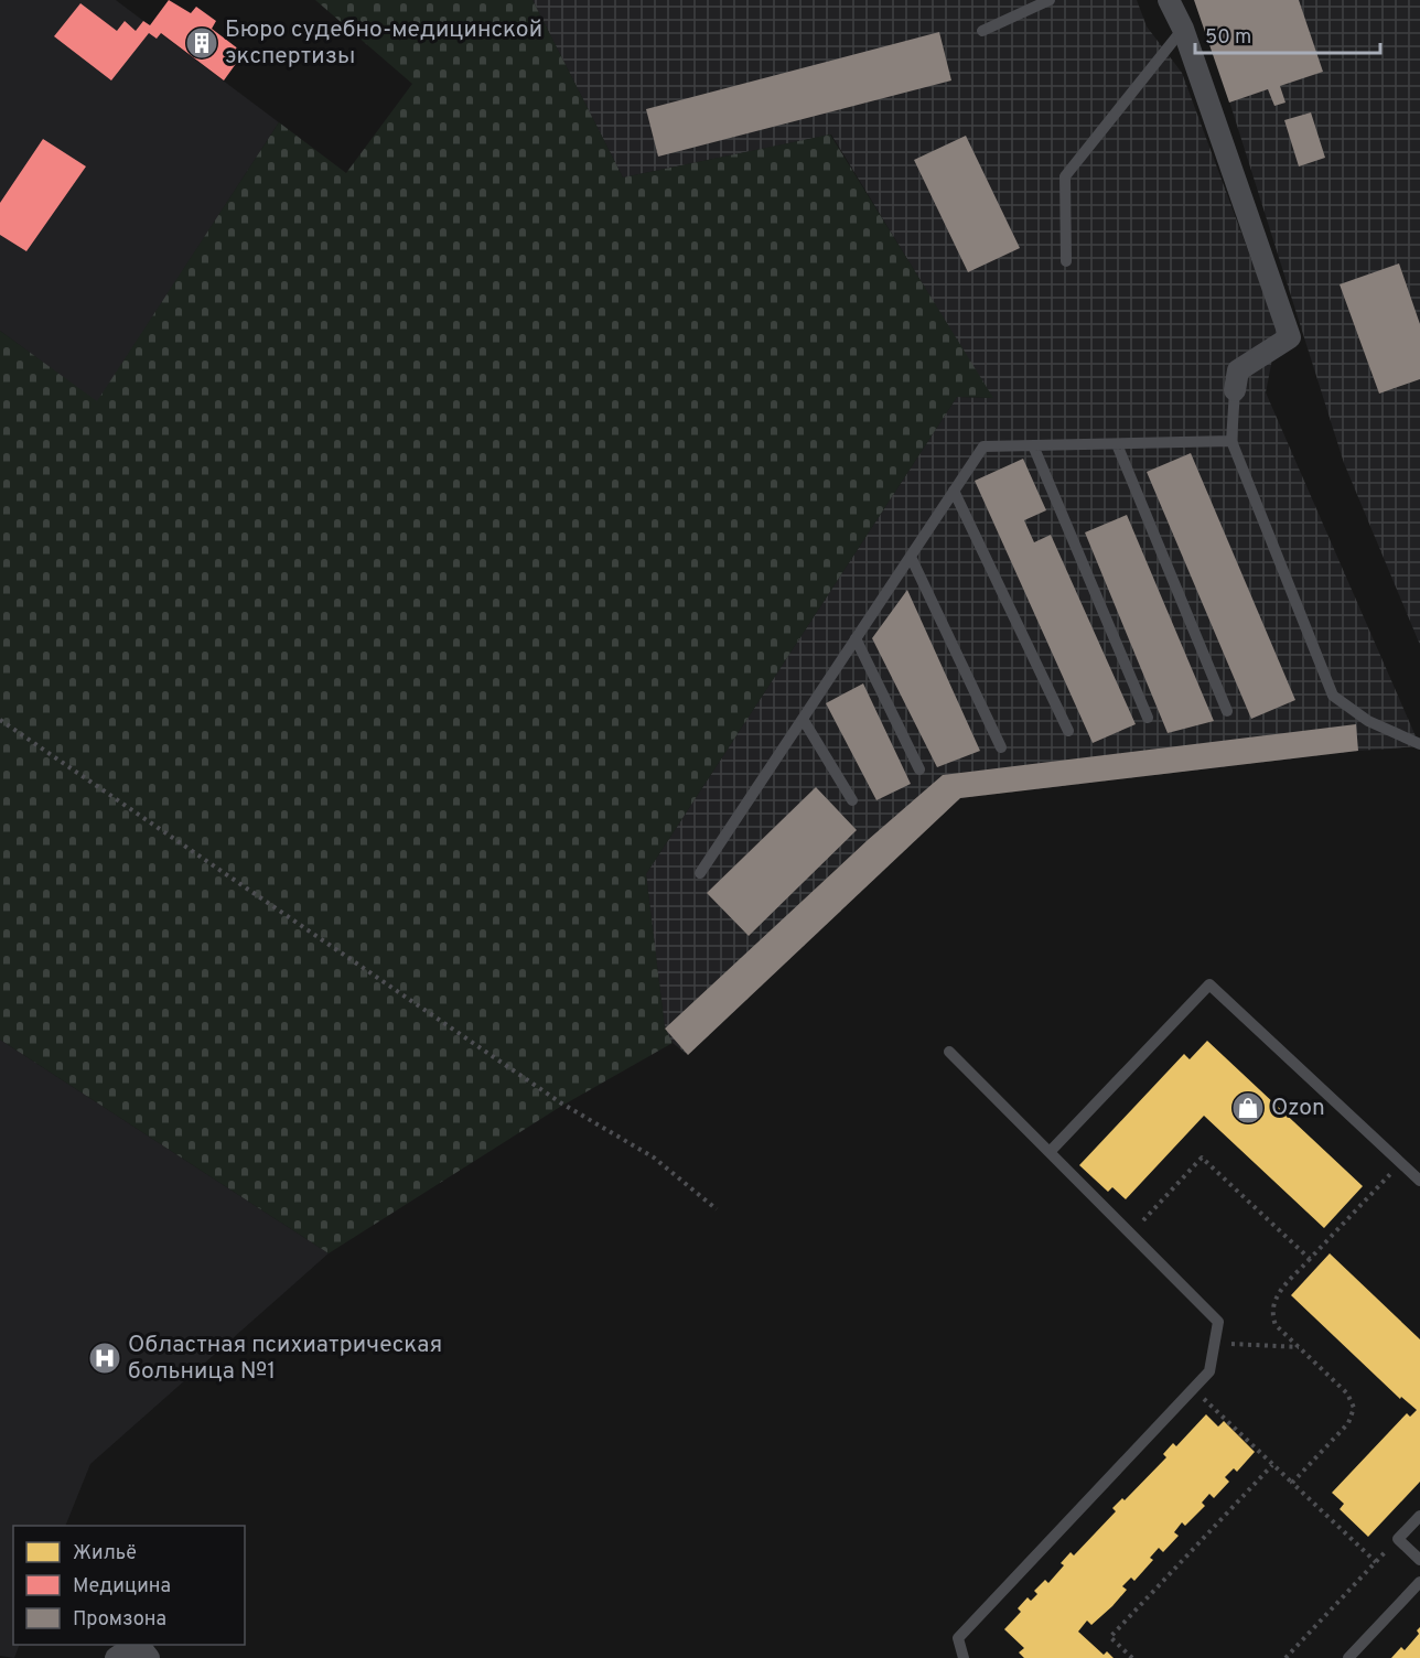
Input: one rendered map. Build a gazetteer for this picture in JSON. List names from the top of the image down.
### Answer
{
  "places": {
    "building": ["Бюро судебно-медицинской экспертизы"],
    "shop": ["Ozon"],
    "hospital": ["Областная психиатрическая больница №1"]
  },
  "legend": ["Жильё", "Медицина", "Промзона"],
  "scale_bar": "50 m"
}
